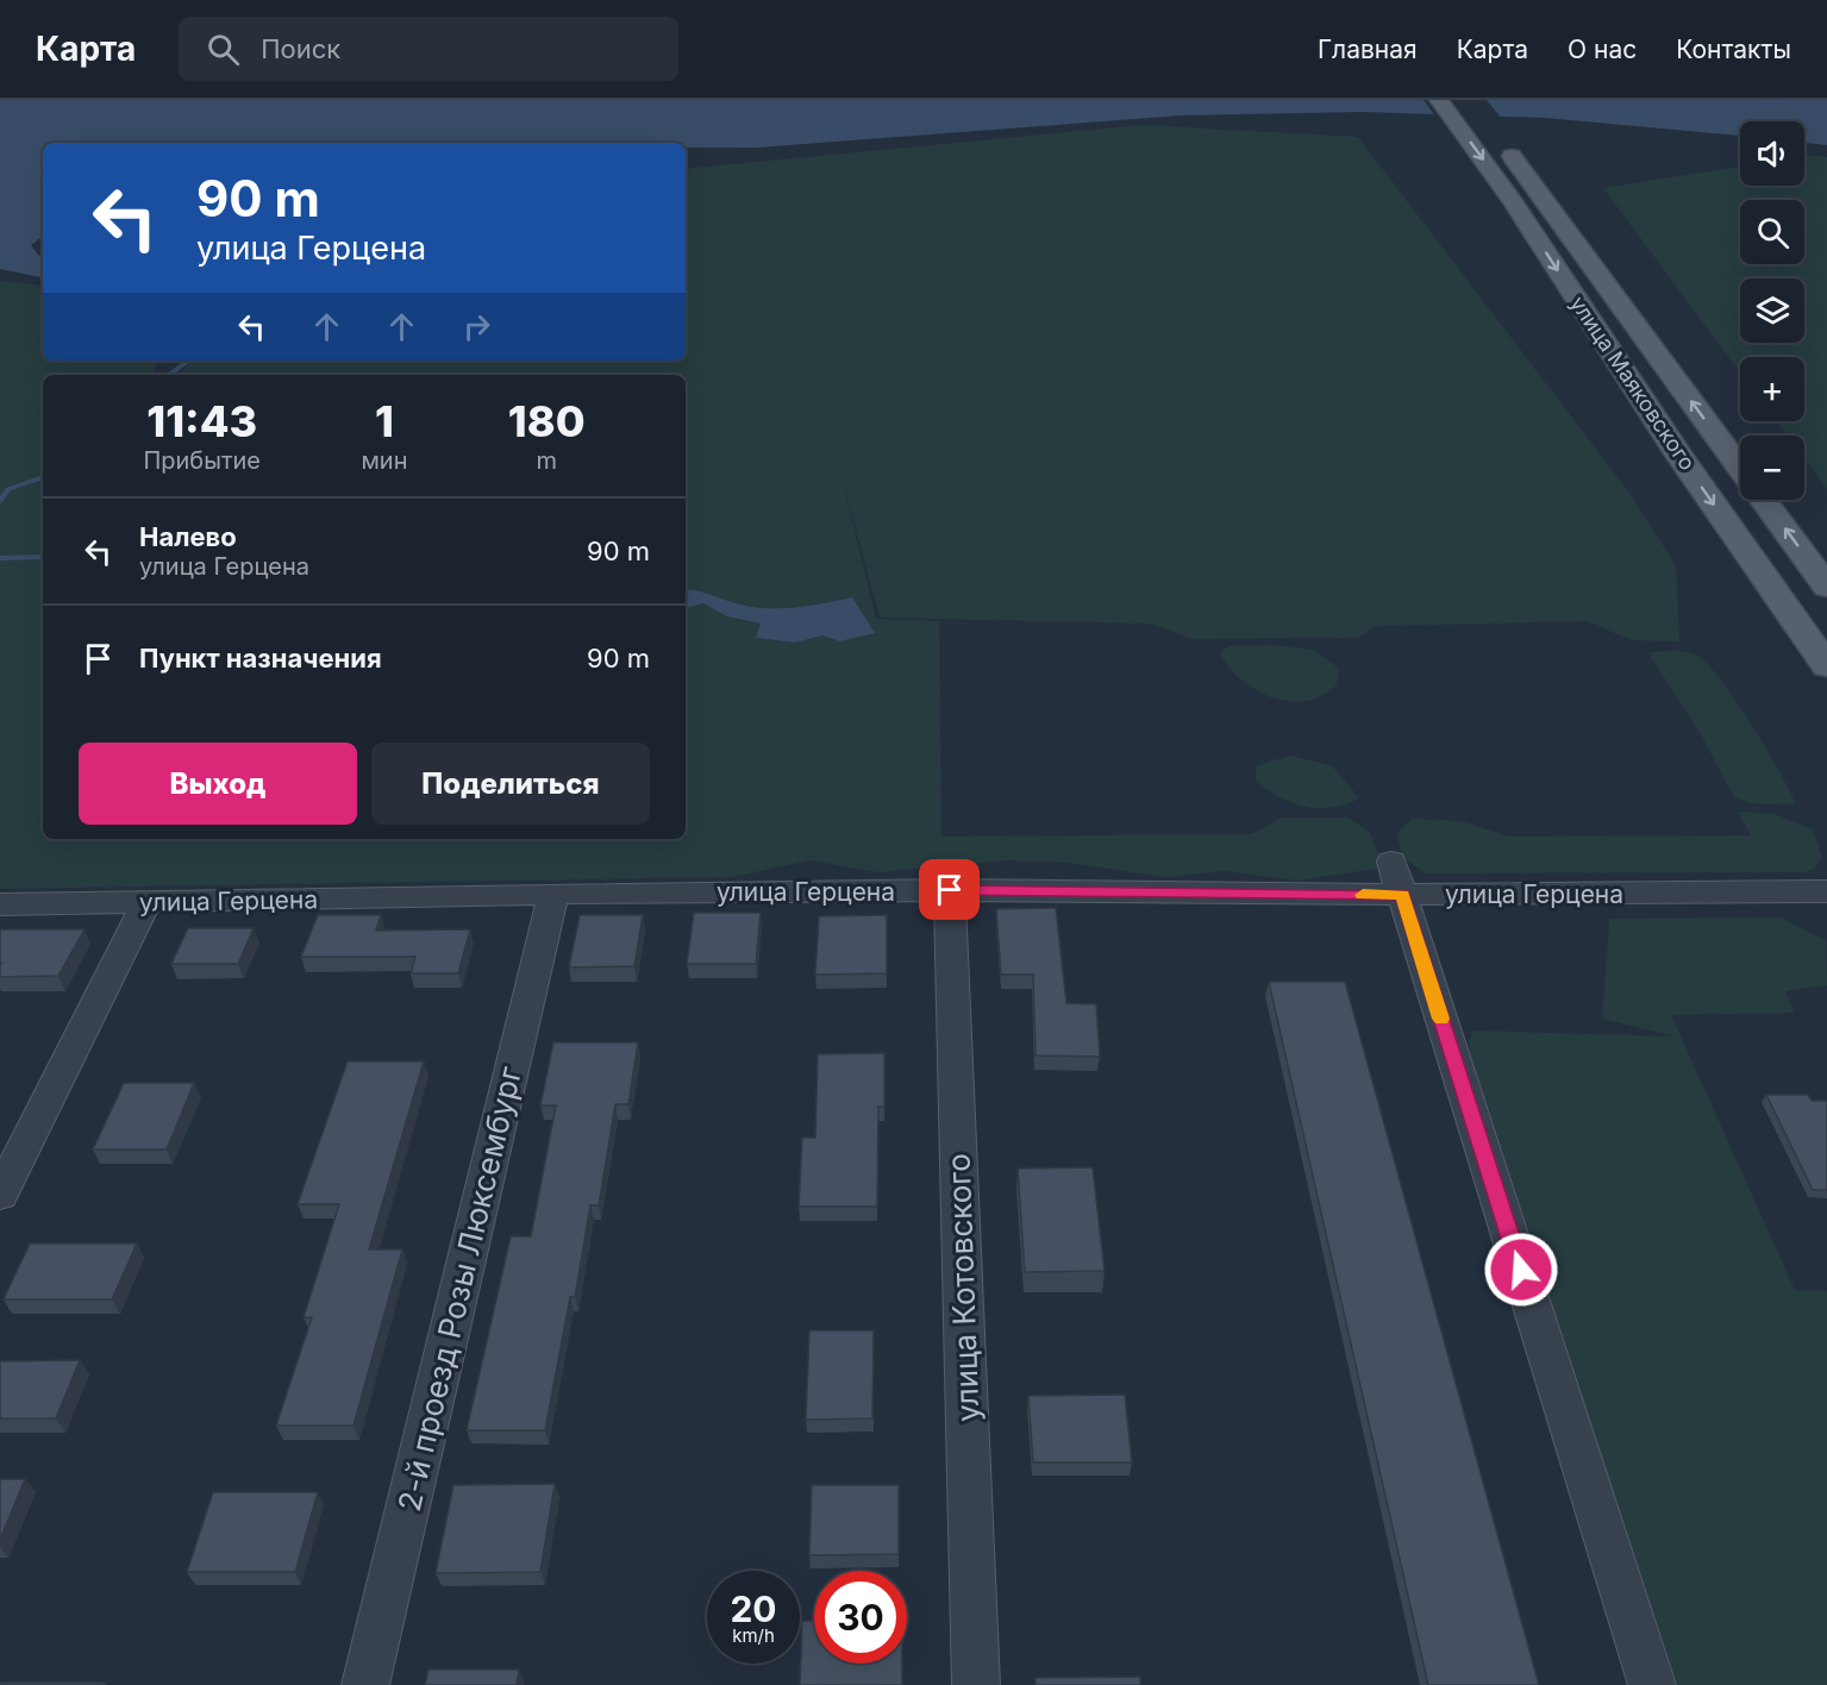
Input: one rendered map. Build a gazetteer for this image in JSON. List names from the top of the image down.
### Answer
{
  "streets": {
    "main road": ["улица Маяковского"],
    "street": ["улица Герцена", "улица Котовского", "2-й проезд Розы Люксембург"]
  },
  "crossings": [
    ["улица Герцена", "улица Котовского"],
    ["улица Герцена", "2-й проезд Розы Люксембург"]
  ],
  "page": {
    "header": "Карта",
    "search": "Поиск",
    "nav": [
      "Главная",
      "Карта",
      "О нас",
      "Контакты"
    ],
    "map_buttons": ["+", "−"],
    "turn": ["90 m", "улица Герцена"],
    "eta": [
      "11:43",
      "Прибытие",
      "1",
      "мин",
      "180",
      "m"
    ],
    "list": [
      {
        "name": "Налево",
        "note": "улица Герцена",
        "value": "90 m"
      },
      {
        "name": "Пункт назначения",
        "value": "90 m"
      }
    ],
    "buttons": ["Выход", "Поделиться"],
    "speed": "20 km/h",
    "limit": "30"
  }
}
